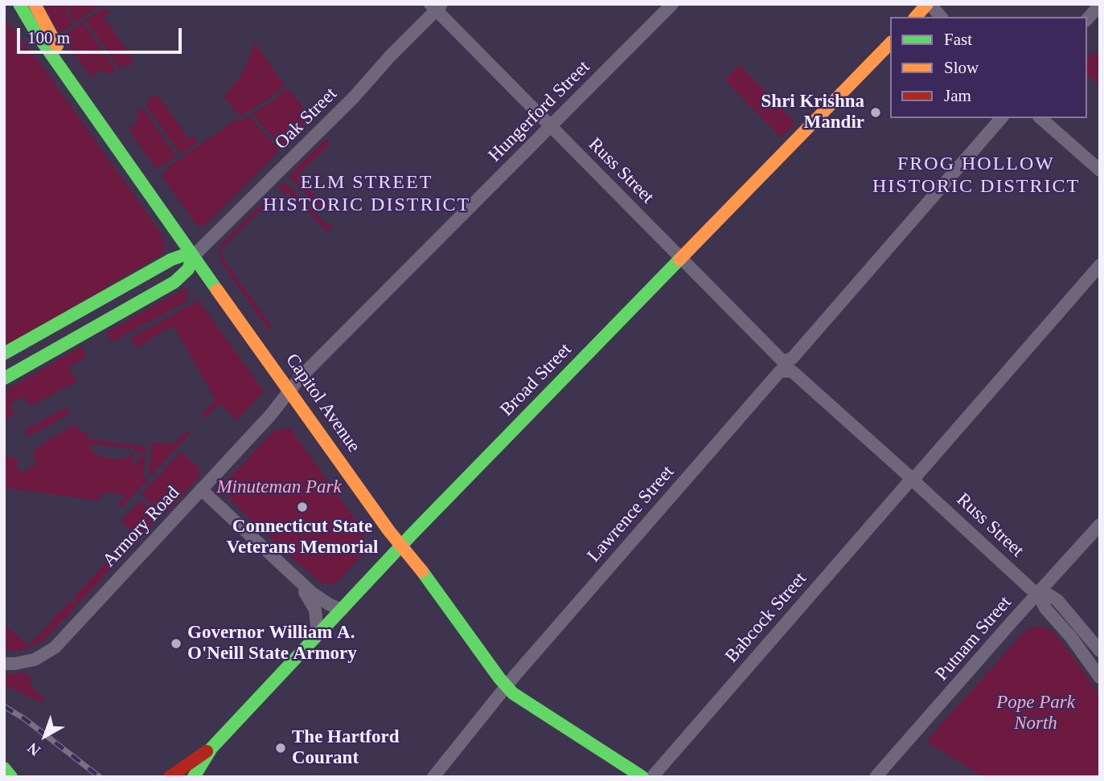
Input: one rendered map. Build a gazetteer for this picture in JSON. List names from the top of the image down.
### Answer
{
  "streets": {
    "main road": ["Broad Street", "Capitol Avenue"],
    "street": [
      "Hungerford Street",
      "Oak Street",
      "Russ Street",
      "Lawrence Street",
      "Armory Road",
      "Babcock Street",
      "Putnam Street"
    ]
  },
  "crossings": [
    ["Hungerford Street", "Russ Street"],
    ["Hungerford Street", "Capitol Avenue"],
    ["Hungerford Street", "Armory Road"],
    ["Oak Street", "Russ Street"],
    ["Oak Street", "Capitol Avenue"],
    ["Russ Street", "Broad Street"],
    ["Russ Street", "Lawrence Street"],
    ["Russ Street", "Babcock Street"],
    ["Russ Street", "Putnam Street"],
    ["Broad Street", "Capitol Avenue"],
    ["Capitol Avenue", "Lawrence Street"],
    ["Capitol Avenue", "Armory Road"]
  ],
  "districts": ["FROG HOLLOW HISTORIC DISTRICT", "ELM STREET HISTORIC DISTRICT"],
  "parks": ["Minuteman Park", "Pope Park North"],
  "places": [
    "Shri Krishna Mandir",
    "Connecticut State Veterans Memorial",
    "Governor William A. O'Neill State Armory",
    "The Hartford Courant"
  ],
  "legend": ["Fast", "Slow", "Jam"],
  "scale_bar": "100 m",
  "north": "bottom left"
}
